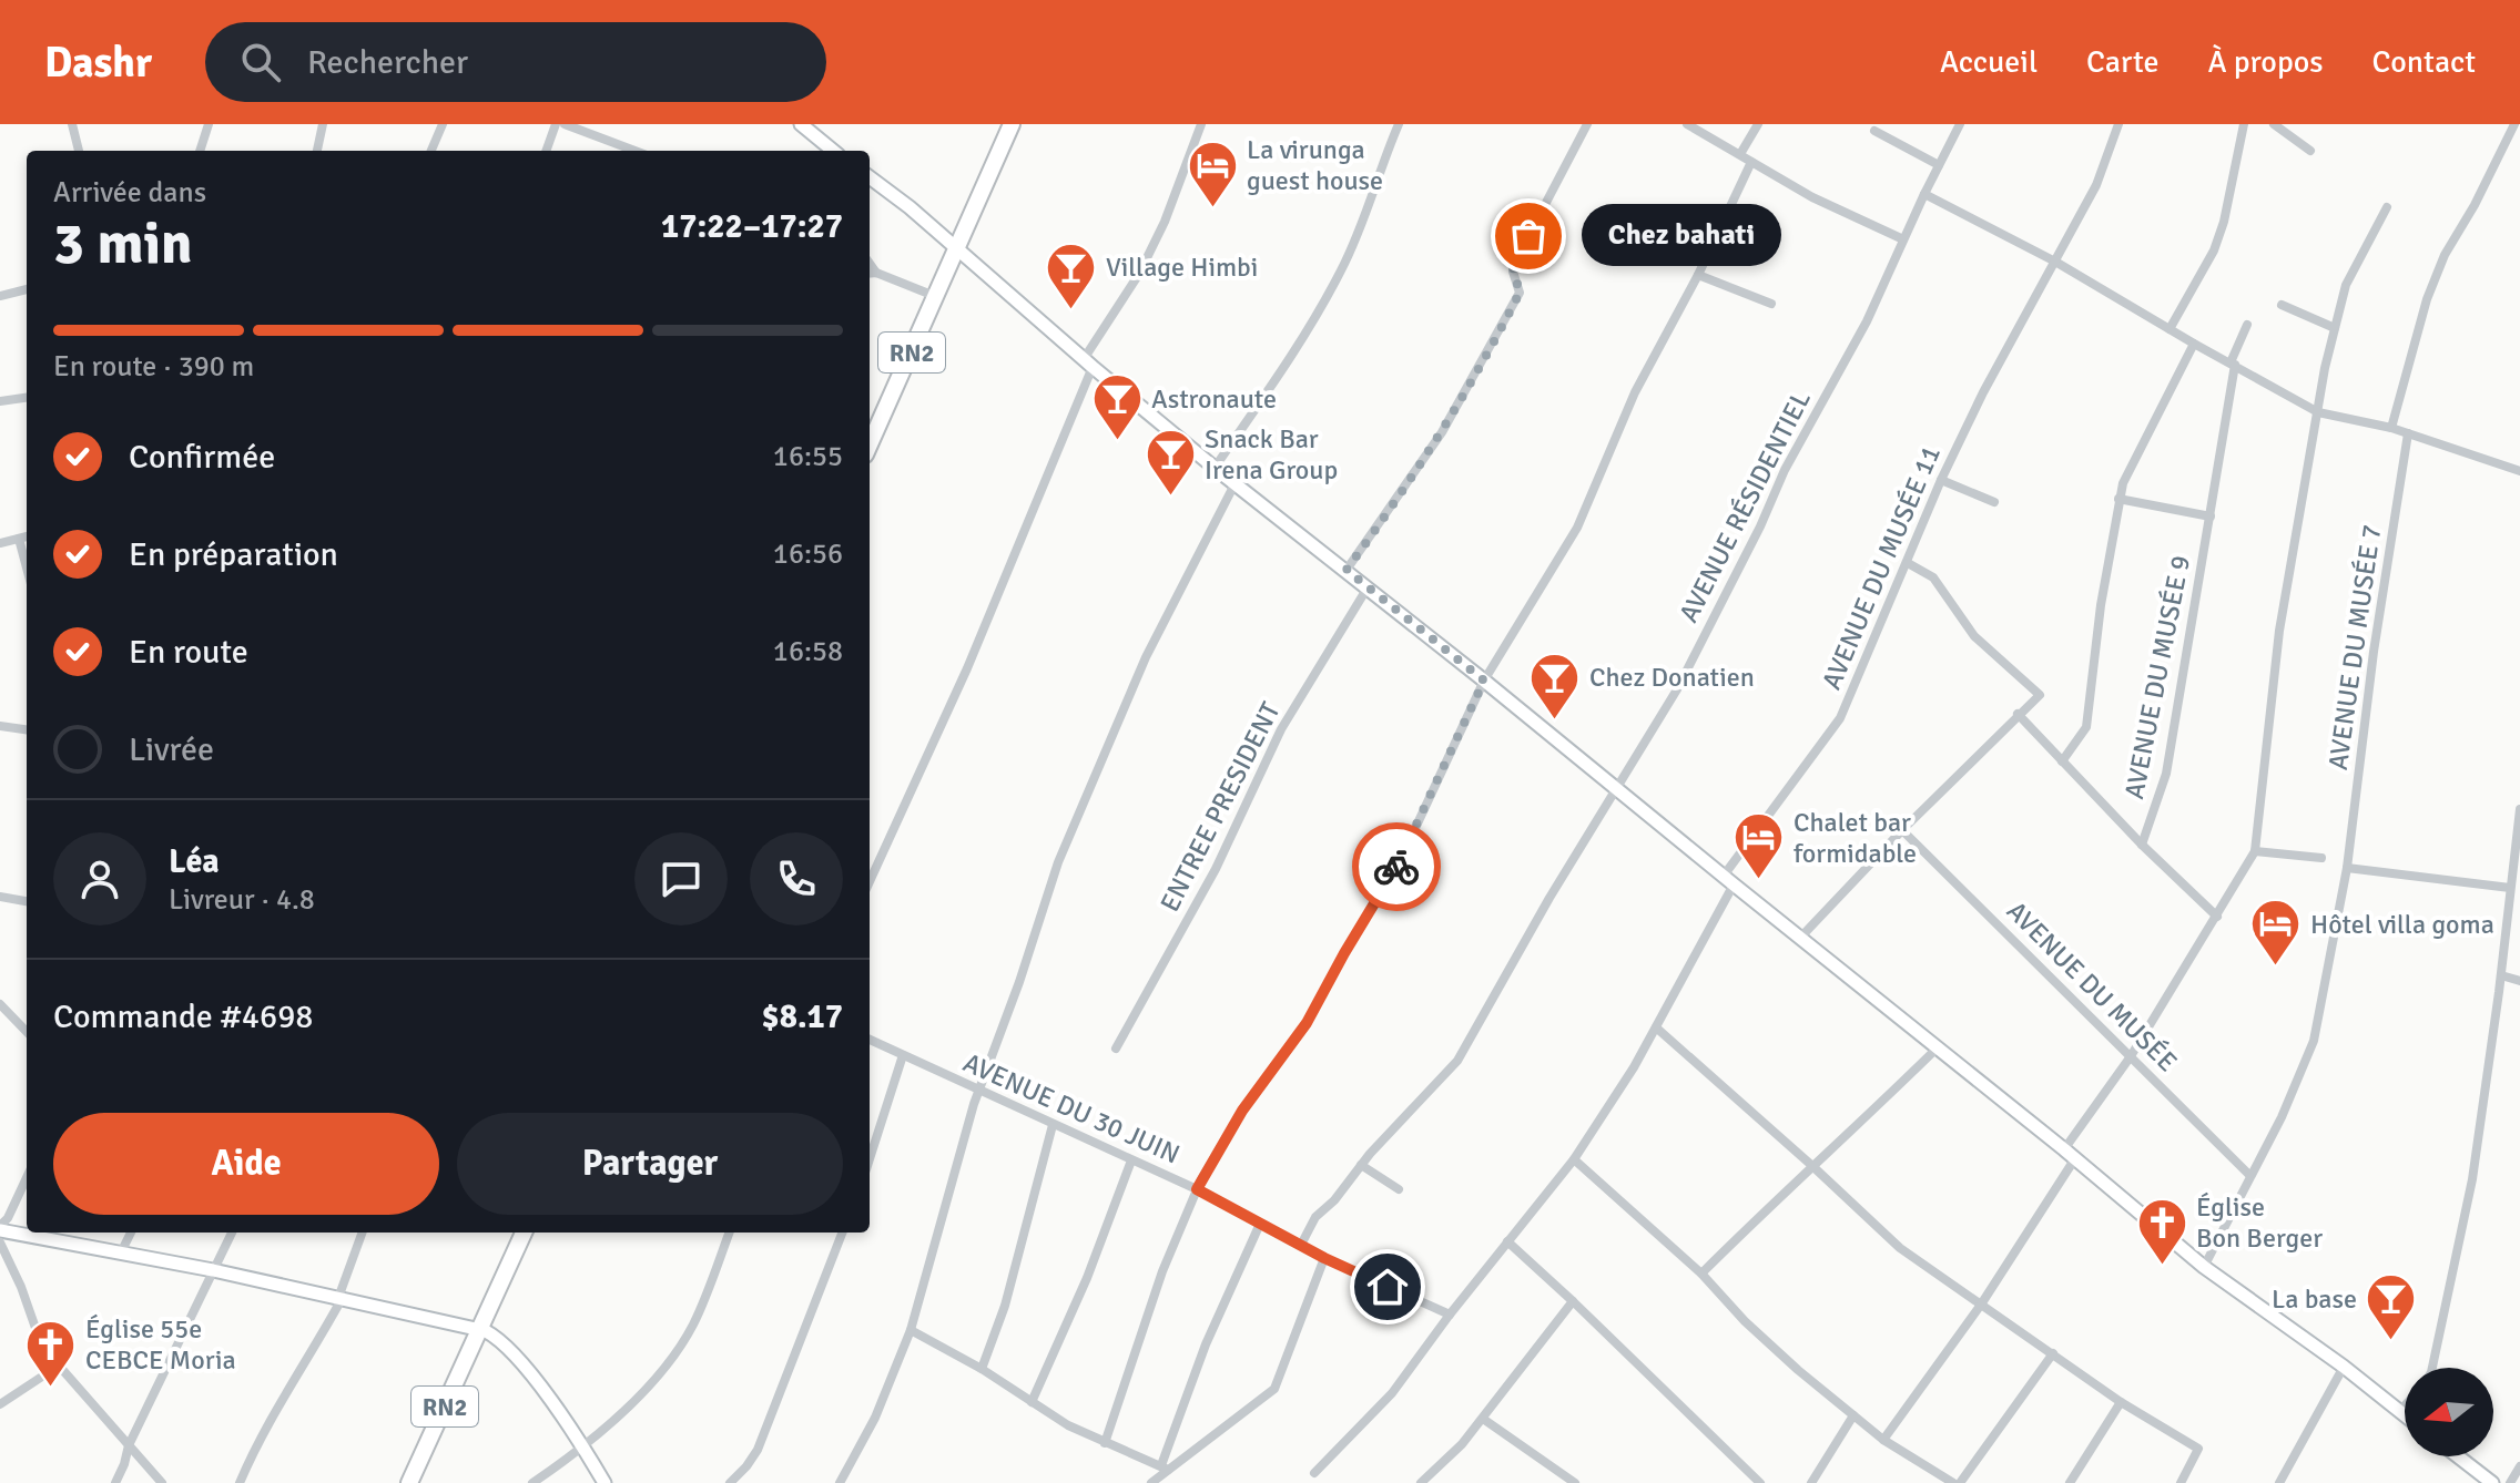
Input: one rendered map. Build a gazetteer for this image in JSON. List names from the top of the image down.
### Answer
{
  "streets": {
    "highway": ["RN2"],
    "street": [
      "AVENUE RÉSIDENTIEL",
      "AVENUE DU MUSÉE 11",
      "AVENUE DU MUSÉE 7",
      "AVENUE DU MUSÉE 9",
      "ENTREE PRESIDENT",
      "AVENUE DU MUSÉE",
      "AVENUE DU 30 JUIN"
    ]
  },
  "crossings": [
    ["AVENUE RÉSIDENTIEL", "AVENUE DU 30 JUIN"],
    ["AVENUE DU MUSÉE 11", "AVENUE DU 30 JUIN"],
    ["AVENUE DU MUSÉE 7", "AVENUE DU MUSÉE"]
  ],
  "places": {
    "hotel": ["La virunga guest house", "Chalet bar formidable", "Hôtel villa goma"],
    "other": ["Chez bahati"],
    "bar": [
      "Village Himbi",
      "Astronaute",
      "Snack Bar Irena Group",
      "Chez Donatien",
      "La base"
    ],
    "church": ["Église Bon Berger", "Église 55e CEBCE Moria"]
  },
  "north": "left",
  "page": {
    "header": "Dashr",
    "search": "Rechercher",
    "nav": [
      "Accueil",
      "Carte",
      "À propos",
      "Contact"
    ],
    "heading": ["3 min", "Arrivée dans", "17:22–17:27"],
    "panel": [
      "Léa",
      "Livreur · 4.8",
      "Commande #4698",
      "$8.17"
    ],
    "bubble": "Chez bahati",
    "bar": "En route · 390 m",
    "list": [
      ["Confirmée", "16:55"],
      ["En préparation", "16:56"],
      ["En route", "16:58"],
      "Livrée"
    ],
    "buttons": ["Aide", "Partager"]
  }
}
